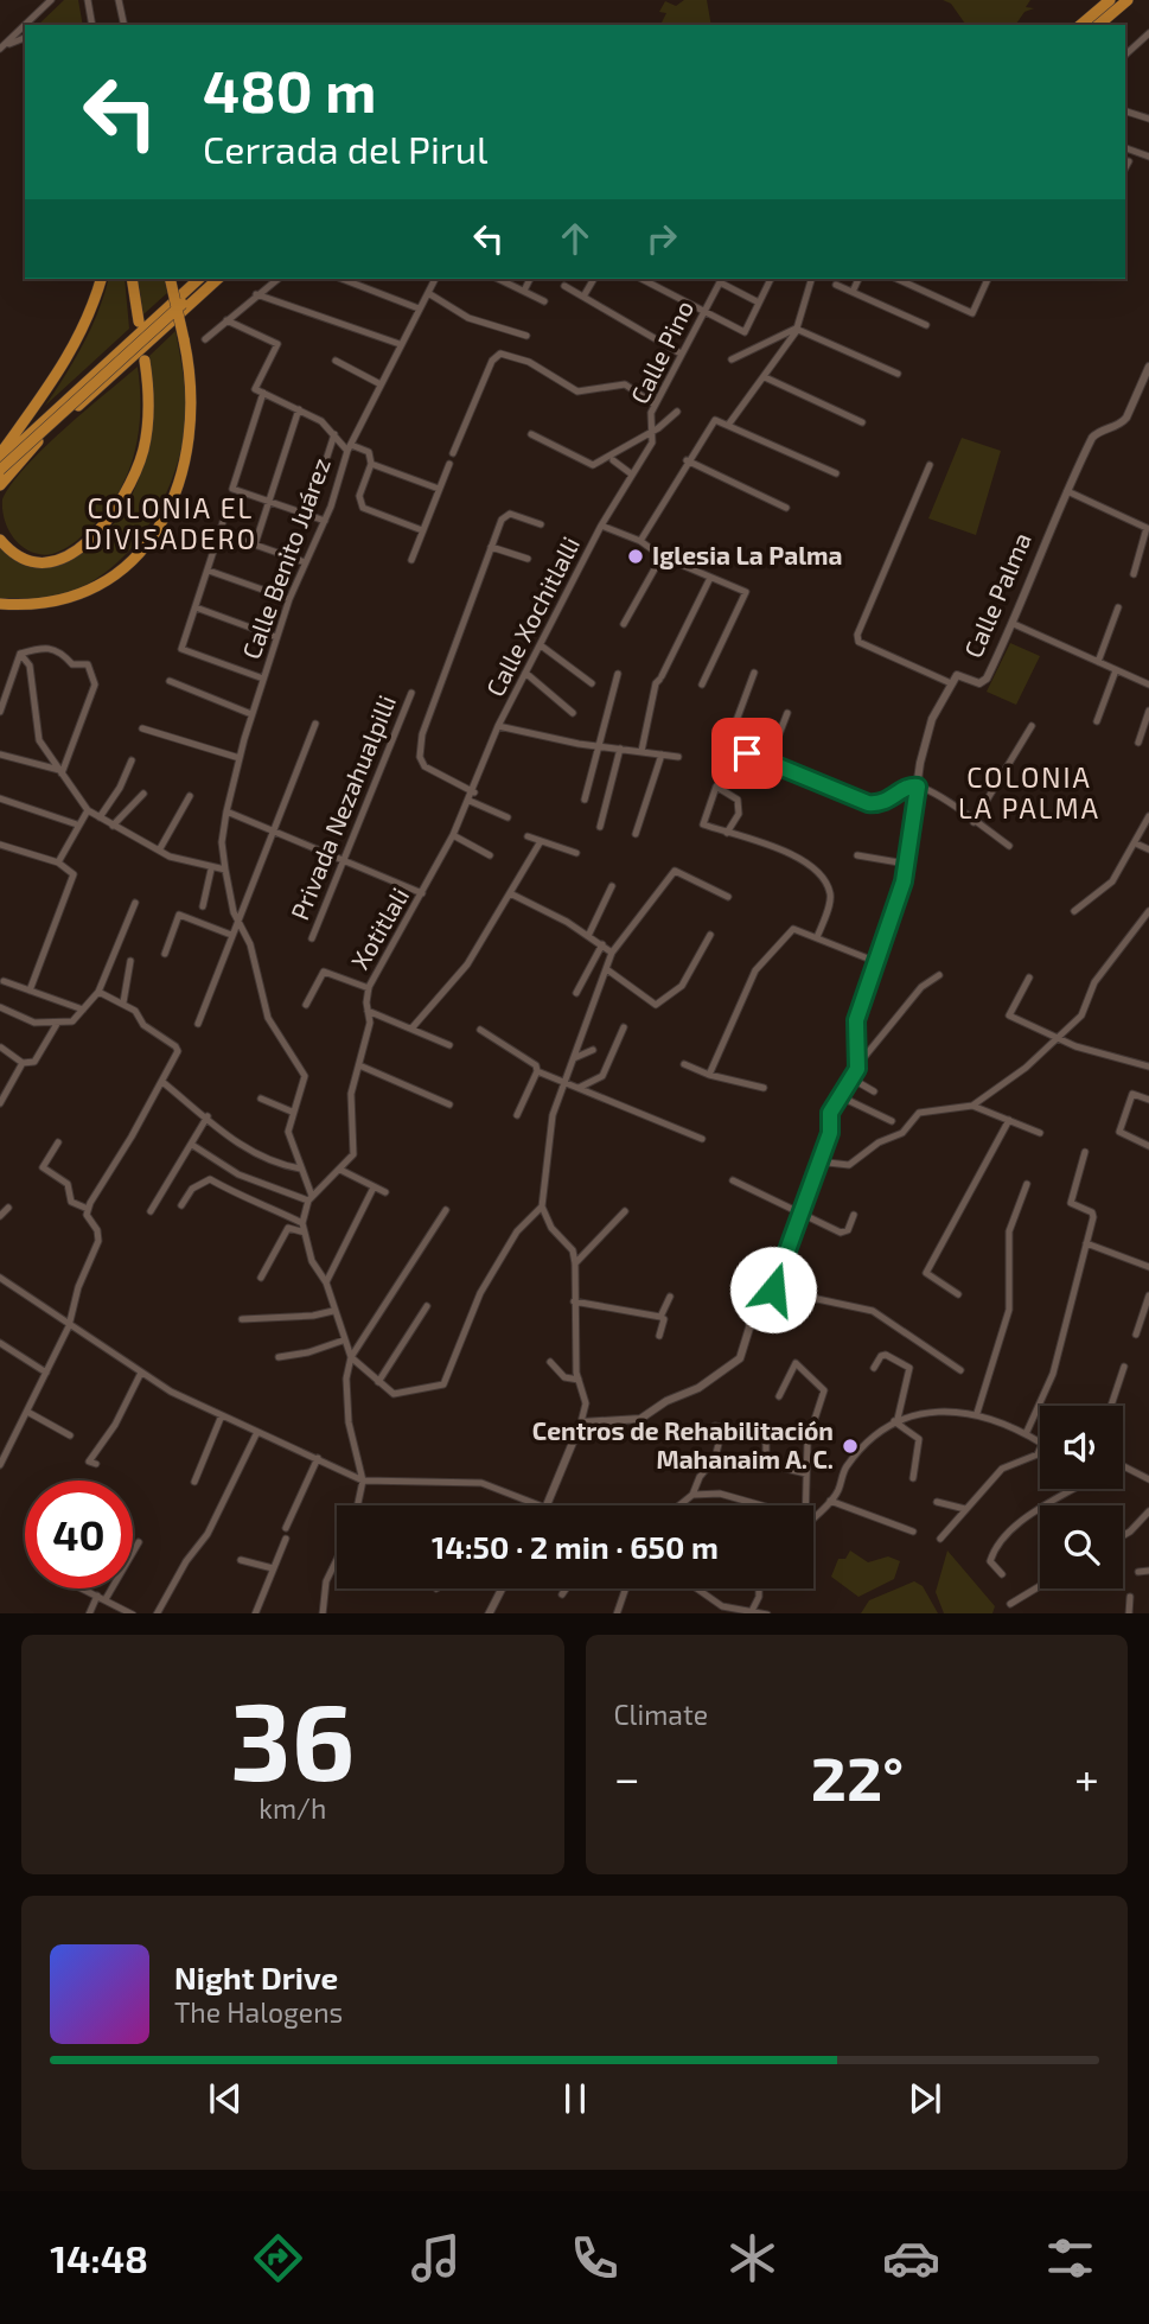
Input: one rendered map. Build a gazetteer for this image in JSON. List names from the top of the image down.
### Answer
{
  "streets": {
    "street": [
      "Calle Pino",
      "Calle Benito Juárez",
      "Calle Palma",
      "Calle Xochitlalli",
      "Privada Nezahualpilli",
      "Xotitlali"
    ]
  },
  "crossings": [
    ["Calle Pino", "Calle Xochitlalli"],
    ["Calle Xochitlalli", "Xotitlali"]
  ],
  "districts": ["COLONIA EL DIVISADERO", "COLONIA LA PALMA"],
  "places": ["Iglesia La Palma", "Centros de Rehabilitación Mahanaim A. C."],
  "page": {
    "turn": ["480 m", "Cerrada del Pirul"],
    "limit": "40",
    "trip": "14:50 · 2 min · 650 m",
    "tile": [
      ["36", "km/h"],
      "Climate"
    ],
    "heat": ["−", "22°", "+"],
    "song": ["Night Drive", "The Halogens"],
    "tabs": "14:48"
  }
}
